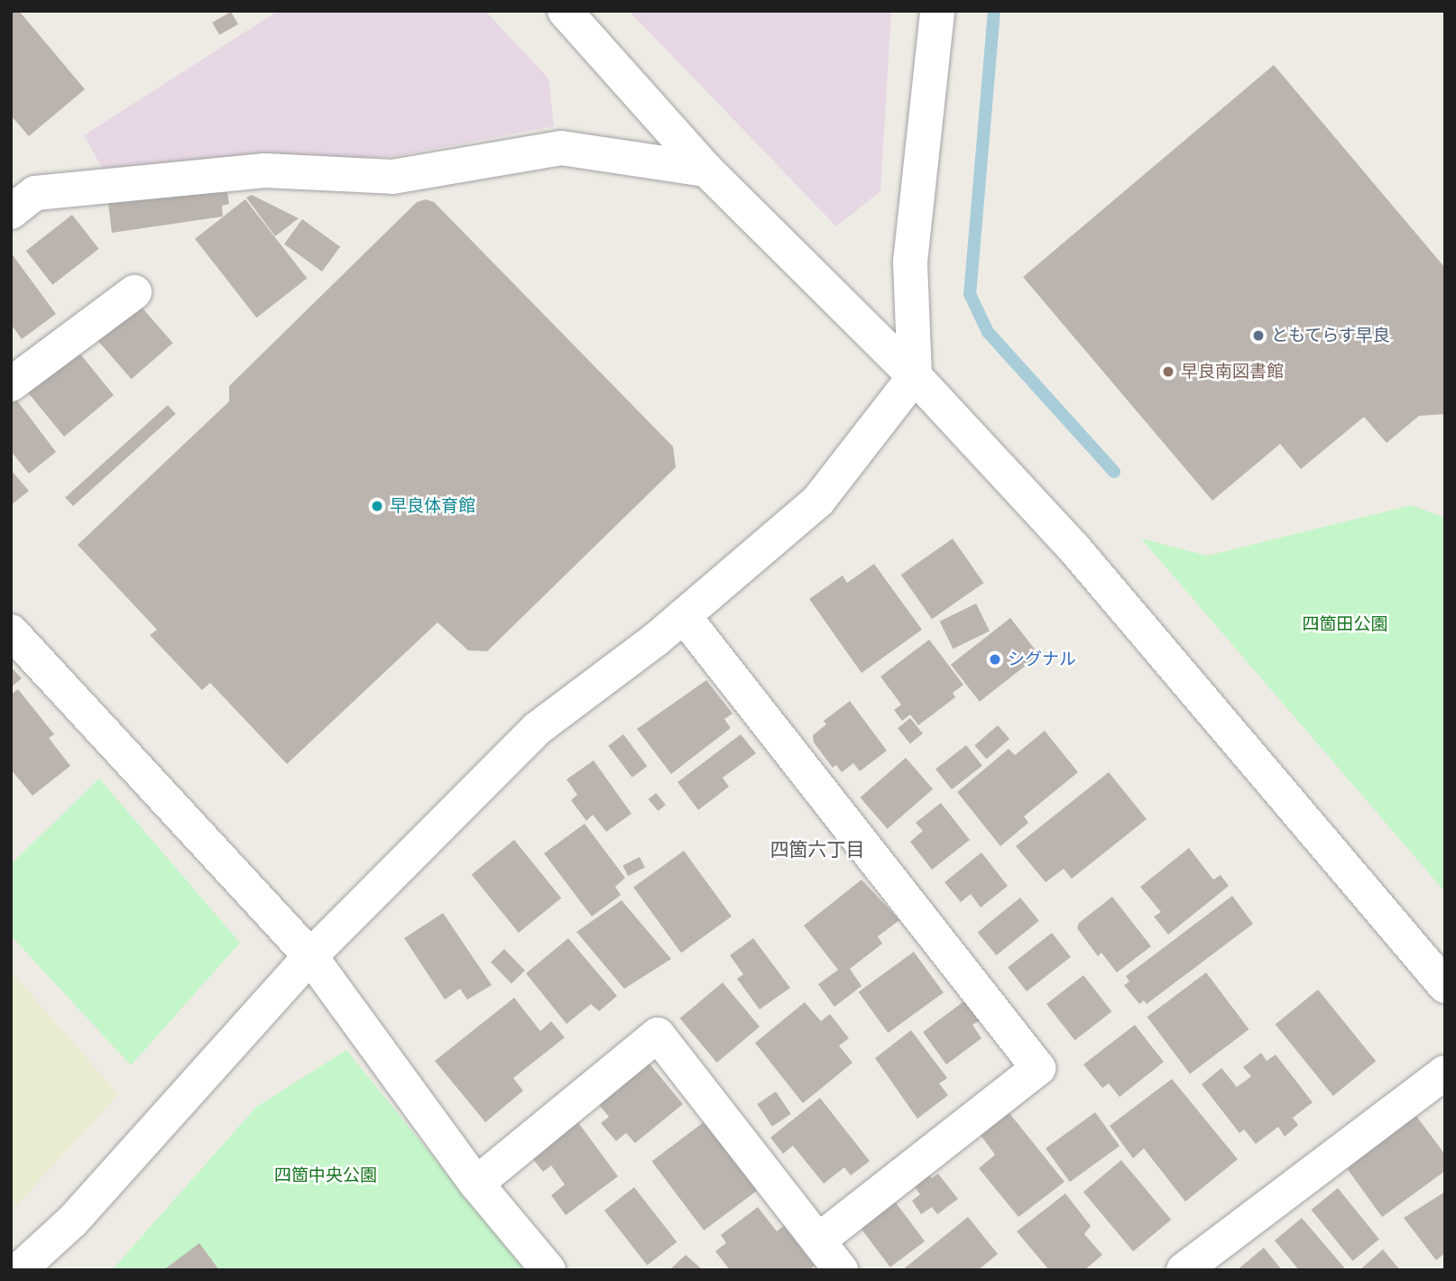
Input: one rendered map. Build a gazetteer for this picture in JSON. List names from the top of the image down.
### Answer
{
  "districts": ["四箇六丁目"],
  "parks": ["四箇田公園", "四箇中央公園"],
  "places": [
    "ともてらす早良",
    "早良南図書館",
    "早良体育館",
    "シグナル"
  ]
}
